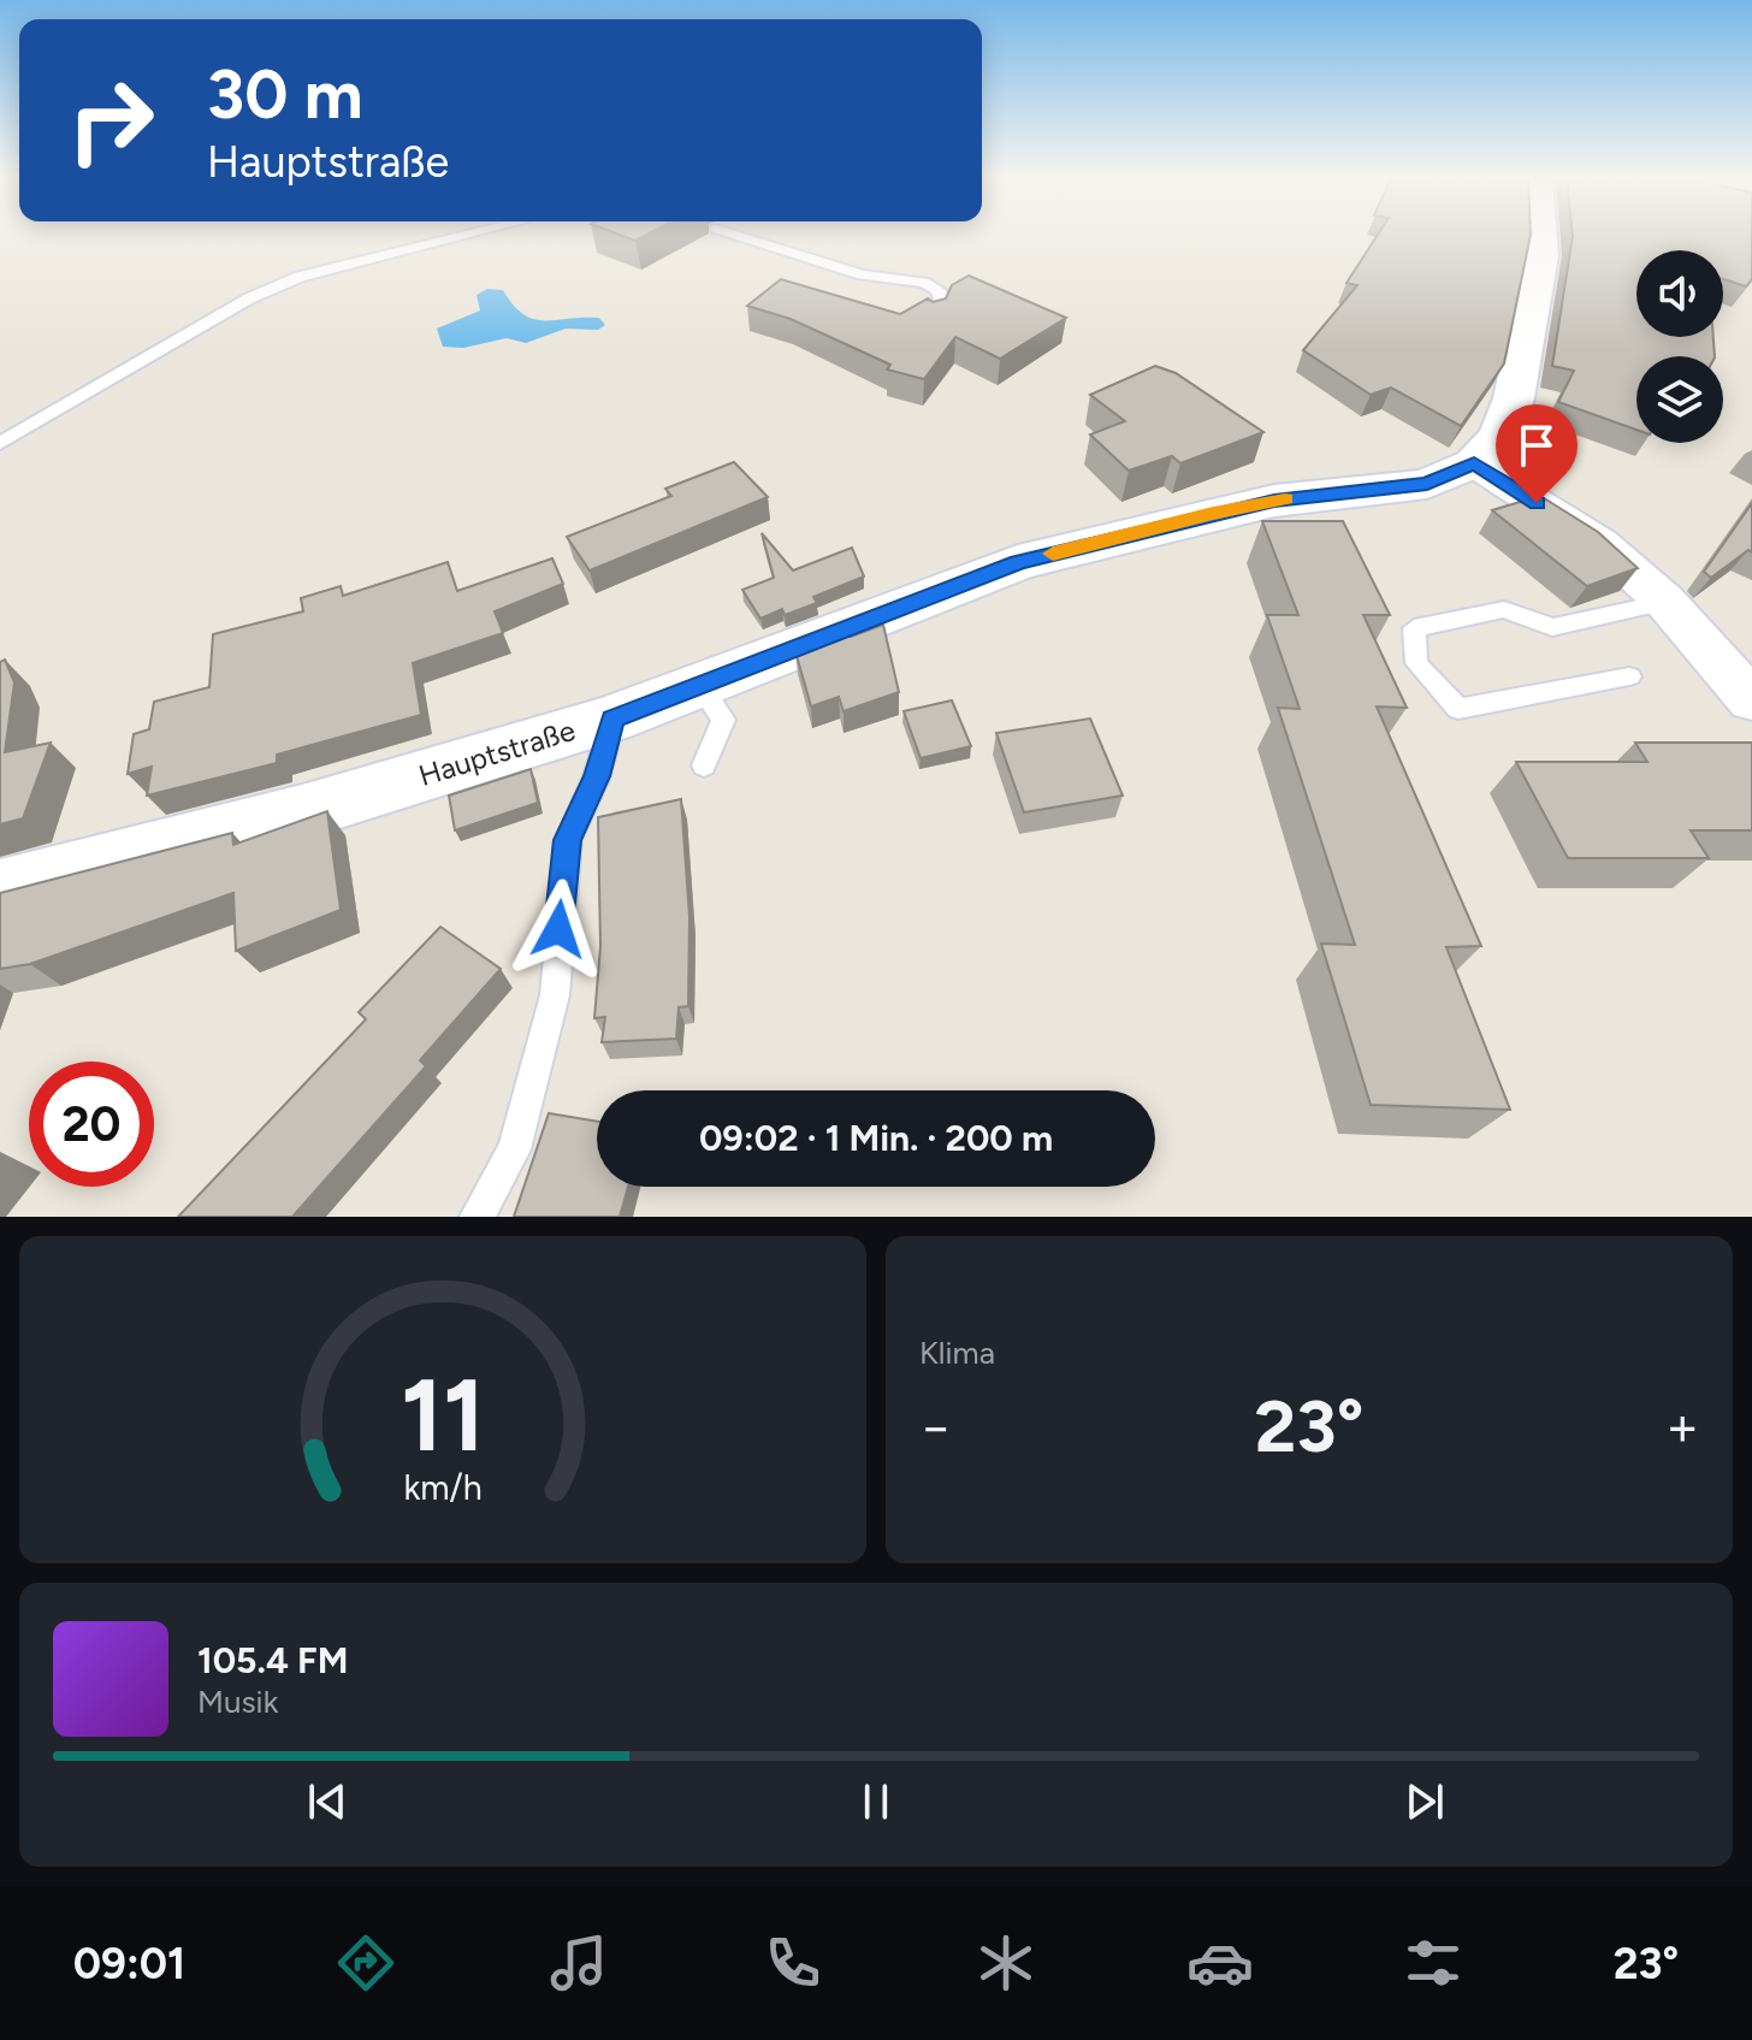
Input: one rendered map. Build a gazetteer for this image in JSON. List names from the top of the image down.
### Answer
{
  "streets": {
    "street": ["Hauptstraße"]
  },
  "page": {
    "turn": ["30 m", "Hauptstraße"],
    "limit": "20",
    "trip": "09:02 · 1 Min. · 200 m",
    "tile": "Klima",
    "heat": ["−", "23°", "+"],
    "song": ["105.4 FM", "Musik"],
    "tabs": ["09:01", "23°"],
    "gauge": ["11", "km/h"]
  }
}
